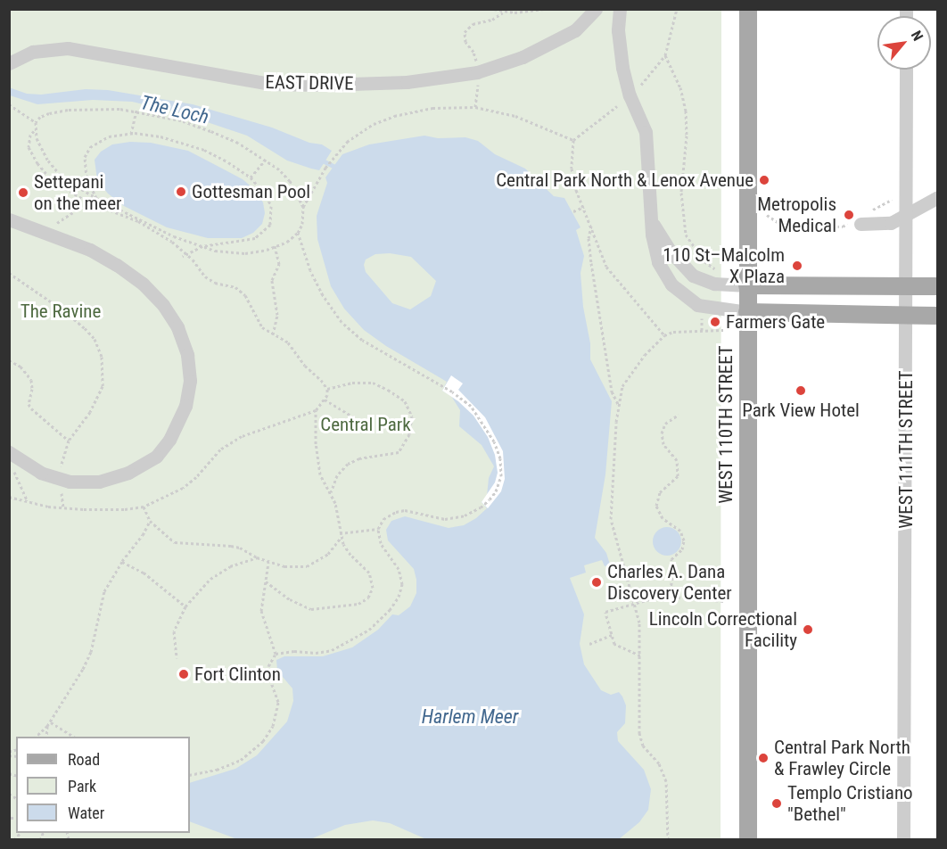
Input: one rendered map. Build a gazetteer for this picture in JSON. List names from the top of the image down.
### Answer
{
  "streets": {
    "main road": ["WEST 110TH STREET"],
    "street": ["EAST DRIVE", "WEST 111TH STREET"]
  },
  "water": ["The Loch", "Harlem Meer"],
  "parks": ["The Ravine", "Central Park"],
  "places": [
    "Central Park North & Lenox Avenue",
    "Gottesman Pool",
    "Settepani on the meer",
    "Metropolis Medical",
    "110 St–Malcolm X Plaza",
    "Farmers Gate",
    "Park View Hotel",
    "Charles A. Dana Discovery Center",
    "Lincoln Correctional Facility",
    "Fort Clinton",
    "Central Park North & Frawley Circle",
    "Templo Cristiano \"Bethel\""
  ],
  "legend": ["Road", "Park", "Water"],
  "north": "top right"
}
